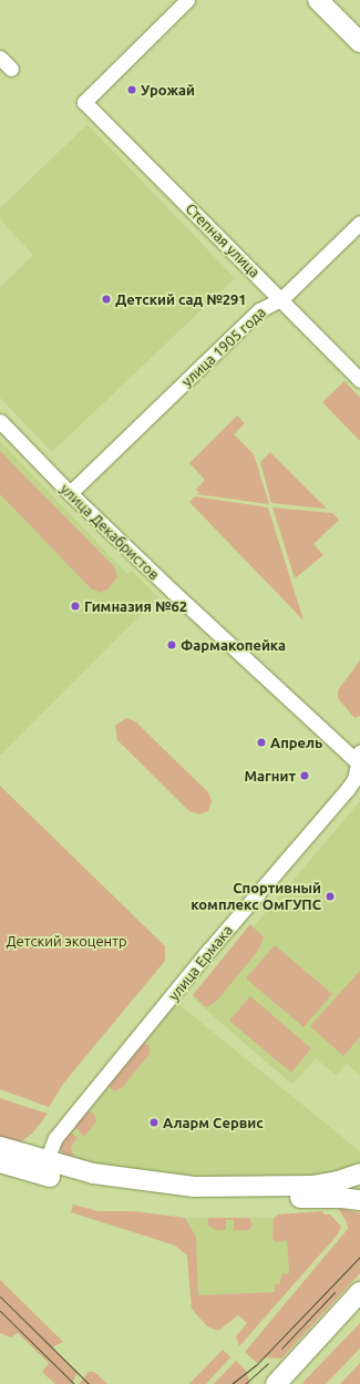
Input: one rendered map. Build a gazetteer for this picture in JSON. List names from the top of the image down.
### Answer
{
  "streets": {
    "street": [
      "Степная улица",
      "улица 1905 года",
      "улица Декабристов",
      "улица Ермака"
    ]
  },
  "crossings": [
    ["Степная улица", "улица 1905 года"],
    ["улица 1905 года", "улица Декабристов"],
    ["улица Декабристов", "улица Ермака"]
  ],
  "parks": ["Детский экоцентр"],
  "places": [
    "Урожай",
    "Детский сад №291",
    "Гимназия №62",
    "Фармакопейка",
    "Апрель",
    "Магнит",
    "Спортивный комплекс ОмГУПС",
    "Аларм Сервис"
  ]
}
